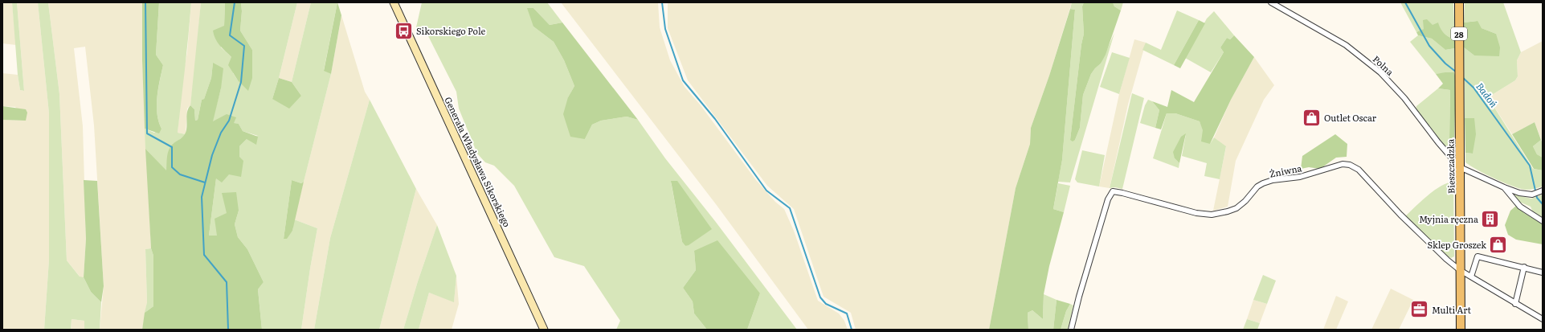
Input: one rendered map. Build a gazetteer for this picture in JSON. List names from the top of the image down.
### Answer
{
  "streets": {
    "main road": ["28", "Bieszczadzka"],
    "street": ["Polna", "Generała Władysława Sikorskiego", "Żniwna"]
  },
  "crossings": [
    ["Polna", "Bieszczadzka"],
    ["Bieszczadzka", "Żniwna"]
  ],
  "water": ["Badoń"],
  "places": {
    "bus stop": ["Sikorskiego Pole"],
    "shop": ["Outlet Oscar", "Sklep Groszek"],
    "building": ["Myjnia ręczna"],
    "office": ["Multi Art"]
  }
}
